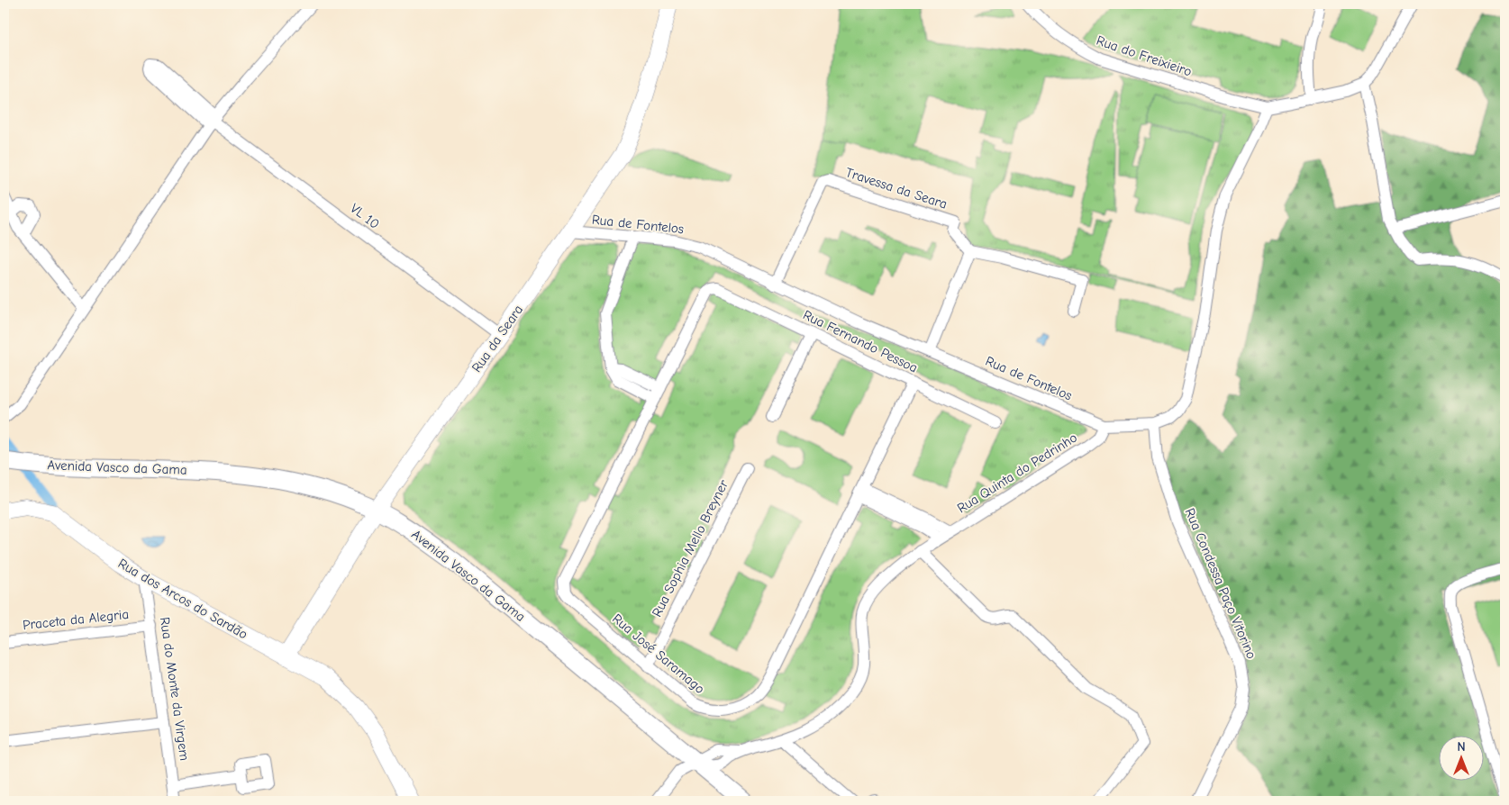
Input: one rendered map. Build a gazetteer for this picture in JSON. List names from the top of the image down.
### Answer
{
  "streets": {
    "main road": ["Avenida Vasco da Gama"],
    "street": [
      "Rua do Freixieiro",
      "Travessa da Seara",
      "VL 10",
      "Rua de Fontelos",
      "Rua da Seara",
      "Rua Fernando Pessoa",
      "Rua Quinta do Pedrinho",
      "Rua Sophia Mello Breyner",
      "Rua Condessa Paço Vitorino",
      "Rua dos Arcos do Sardão",
      "Praceta da Alegria",
      "Rua José Saramago",
      "Rua do Monte da Virgem"
    ]
  },
  "crossings": [
    ["Rua do Freixieiro", "Rua de Fontelos"],
    ["Travessa da Seara", "Rua de Fontelos"],
    ["VL 10", "Rua da Seara"],
    ["Rua de Fontelos", "Rua da Seara"],
    ["Rua de Fontelos", "Rua Quinta do Pedrinho"],
    ["Rua de Fontelos", "Rua Condessa Paço Vitorino"],
    ["Rua da Seara", "Avenida Vasco da Gama"],
    ["Rua da Seara", "Rua dos Arcos do Sardão"],
    ["Rua Fernando Pessoa", "Rua José Saramago"],
    ["Avenida Vasco da Gama", "Rua Quinta do Pedrinho"],
    ["Rua Sophia Mello Breyner", "Rua José Saramago"],
    ["Rua dos Arcos do Sardão", "Rua do Monte da Virgem"],
    ["Praceta da Alegria", "Rua do Monte da Virgem"]
  ],
  "north": "top"
}
